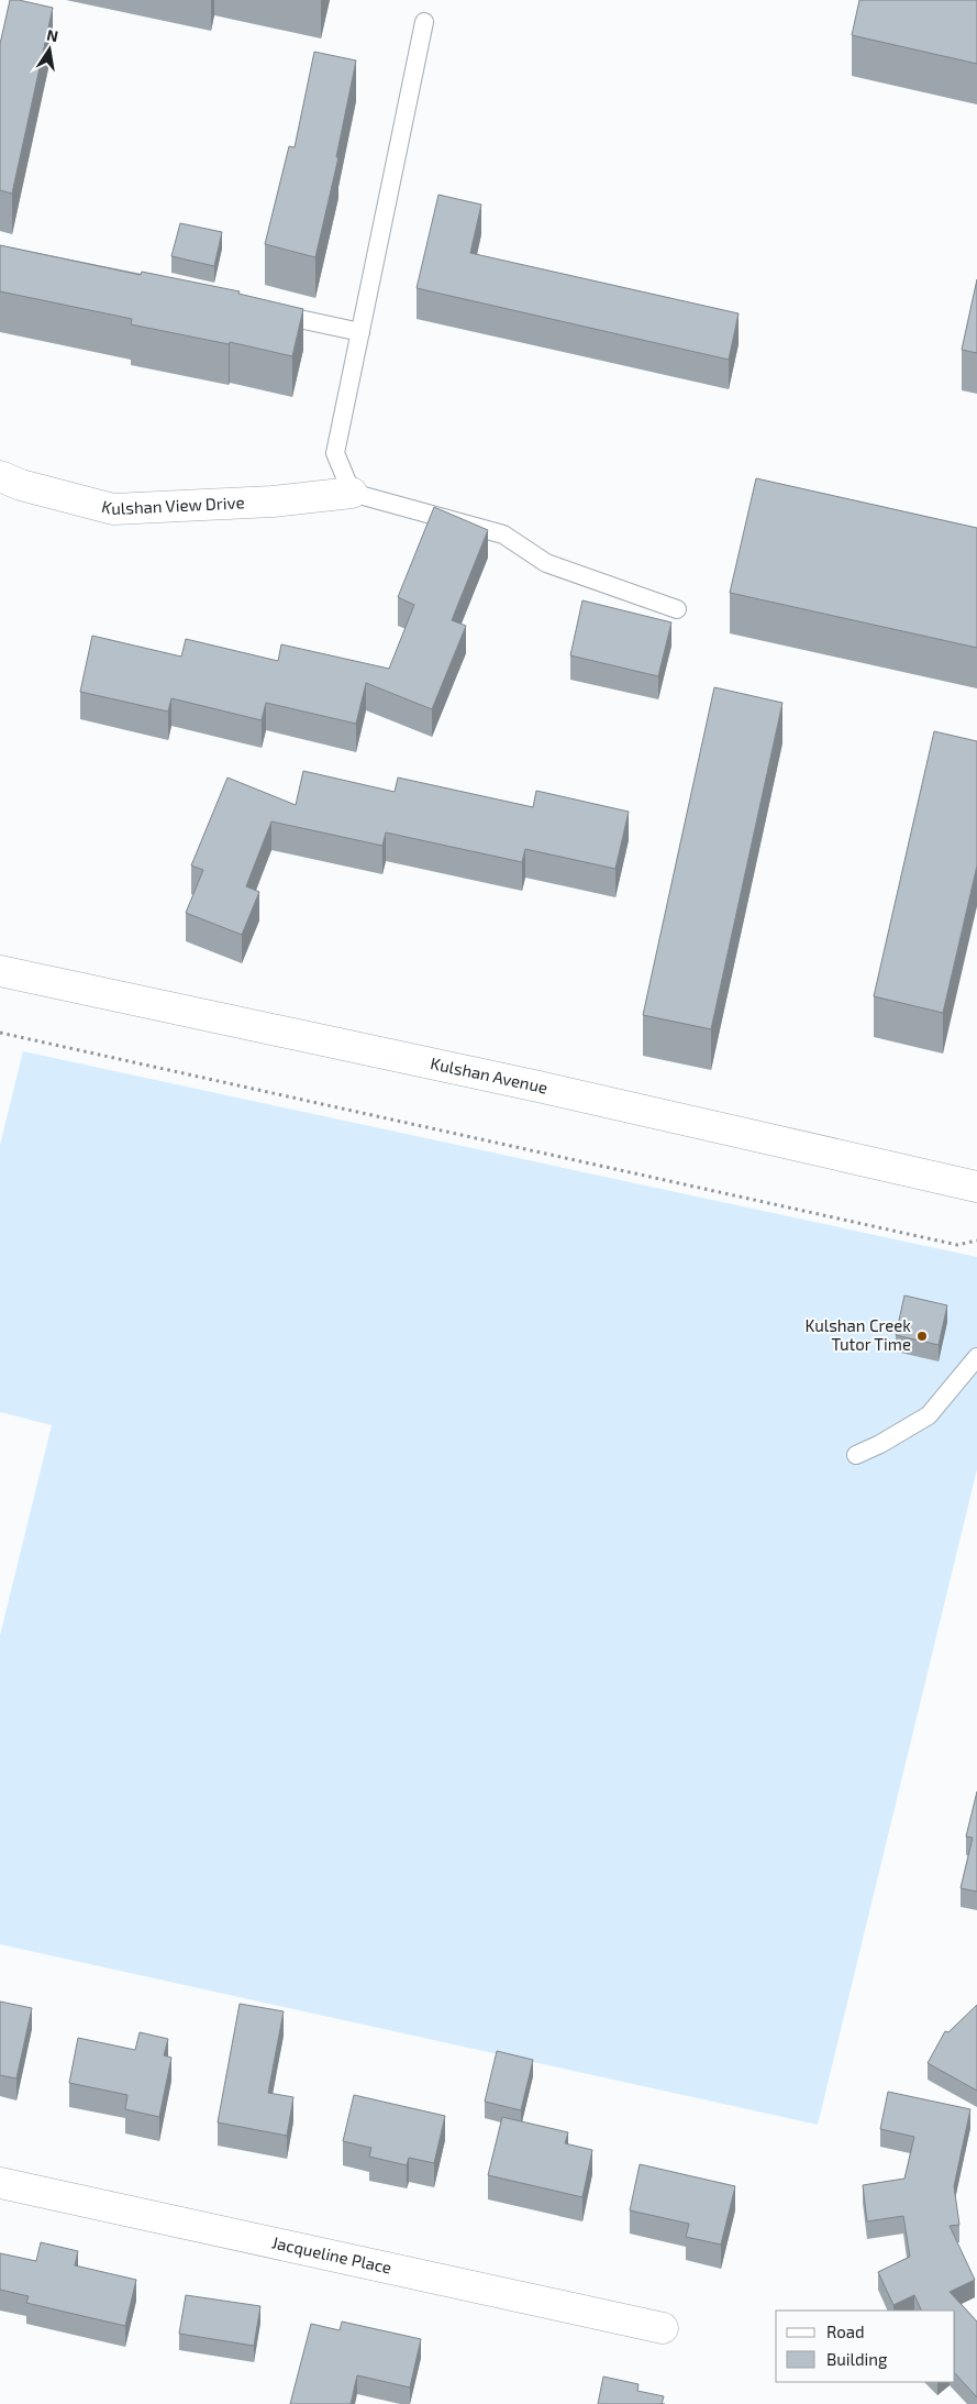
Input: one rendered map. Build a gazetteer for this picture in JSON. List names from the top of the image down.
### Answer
{
  "streets": {
    "street": ["Kulshan View Drive", "Kulshan Avenue", "Jacqueline Place"]
  },
  "places": ["Kulshan Creek Tutor Time"],
  "legend": ["Road", "Building"],
  "north": "top"
}
